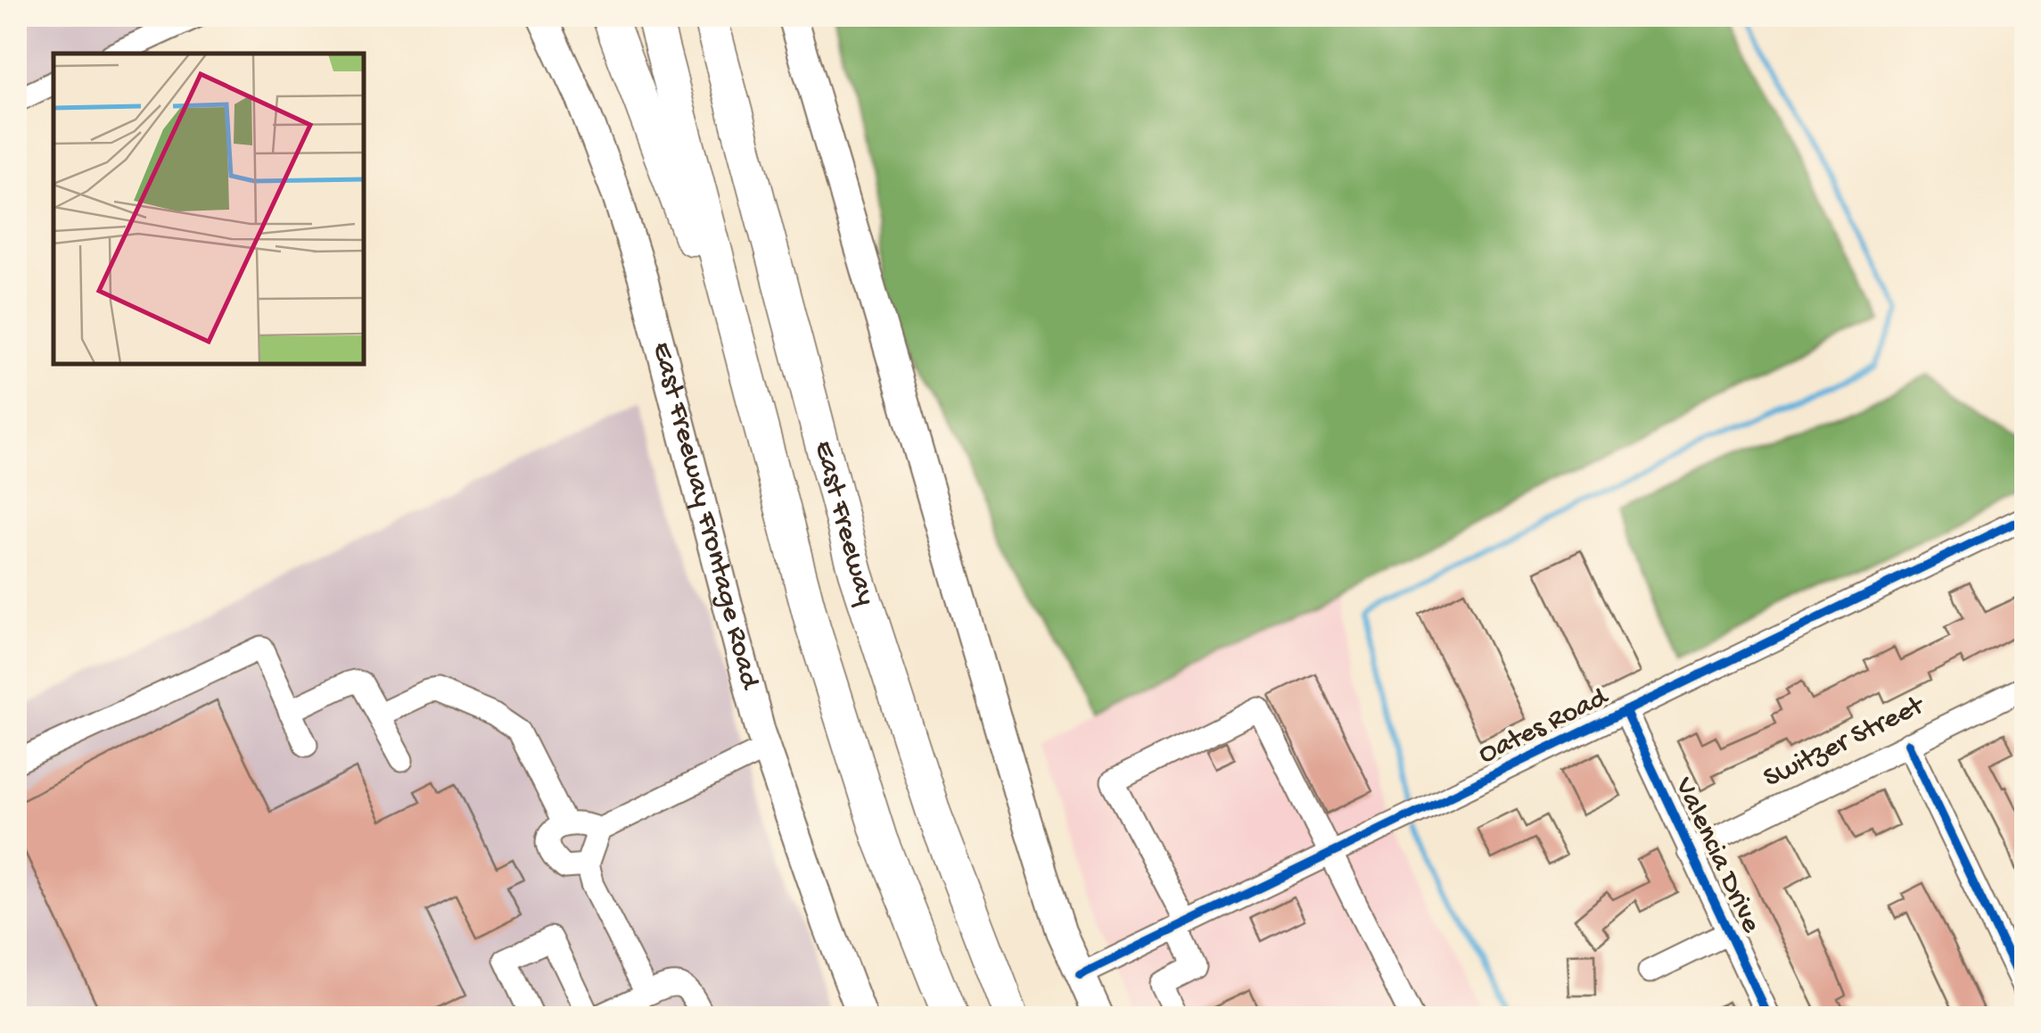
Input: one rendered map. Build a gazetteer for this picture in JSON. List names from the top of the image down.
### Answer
{
  "streets": {
    "highway": ["East Freeway"],
    "main road": ["East Freeway Frontage Road"],
    "street": ["Oates Road", "Switzer Street", "Valencia Drive"]
  },
  "crossings": [
    ["Oates Road", "Valencia Drive"],
    ["Switzer Street", "Valencia Drive"]
  ]
}
